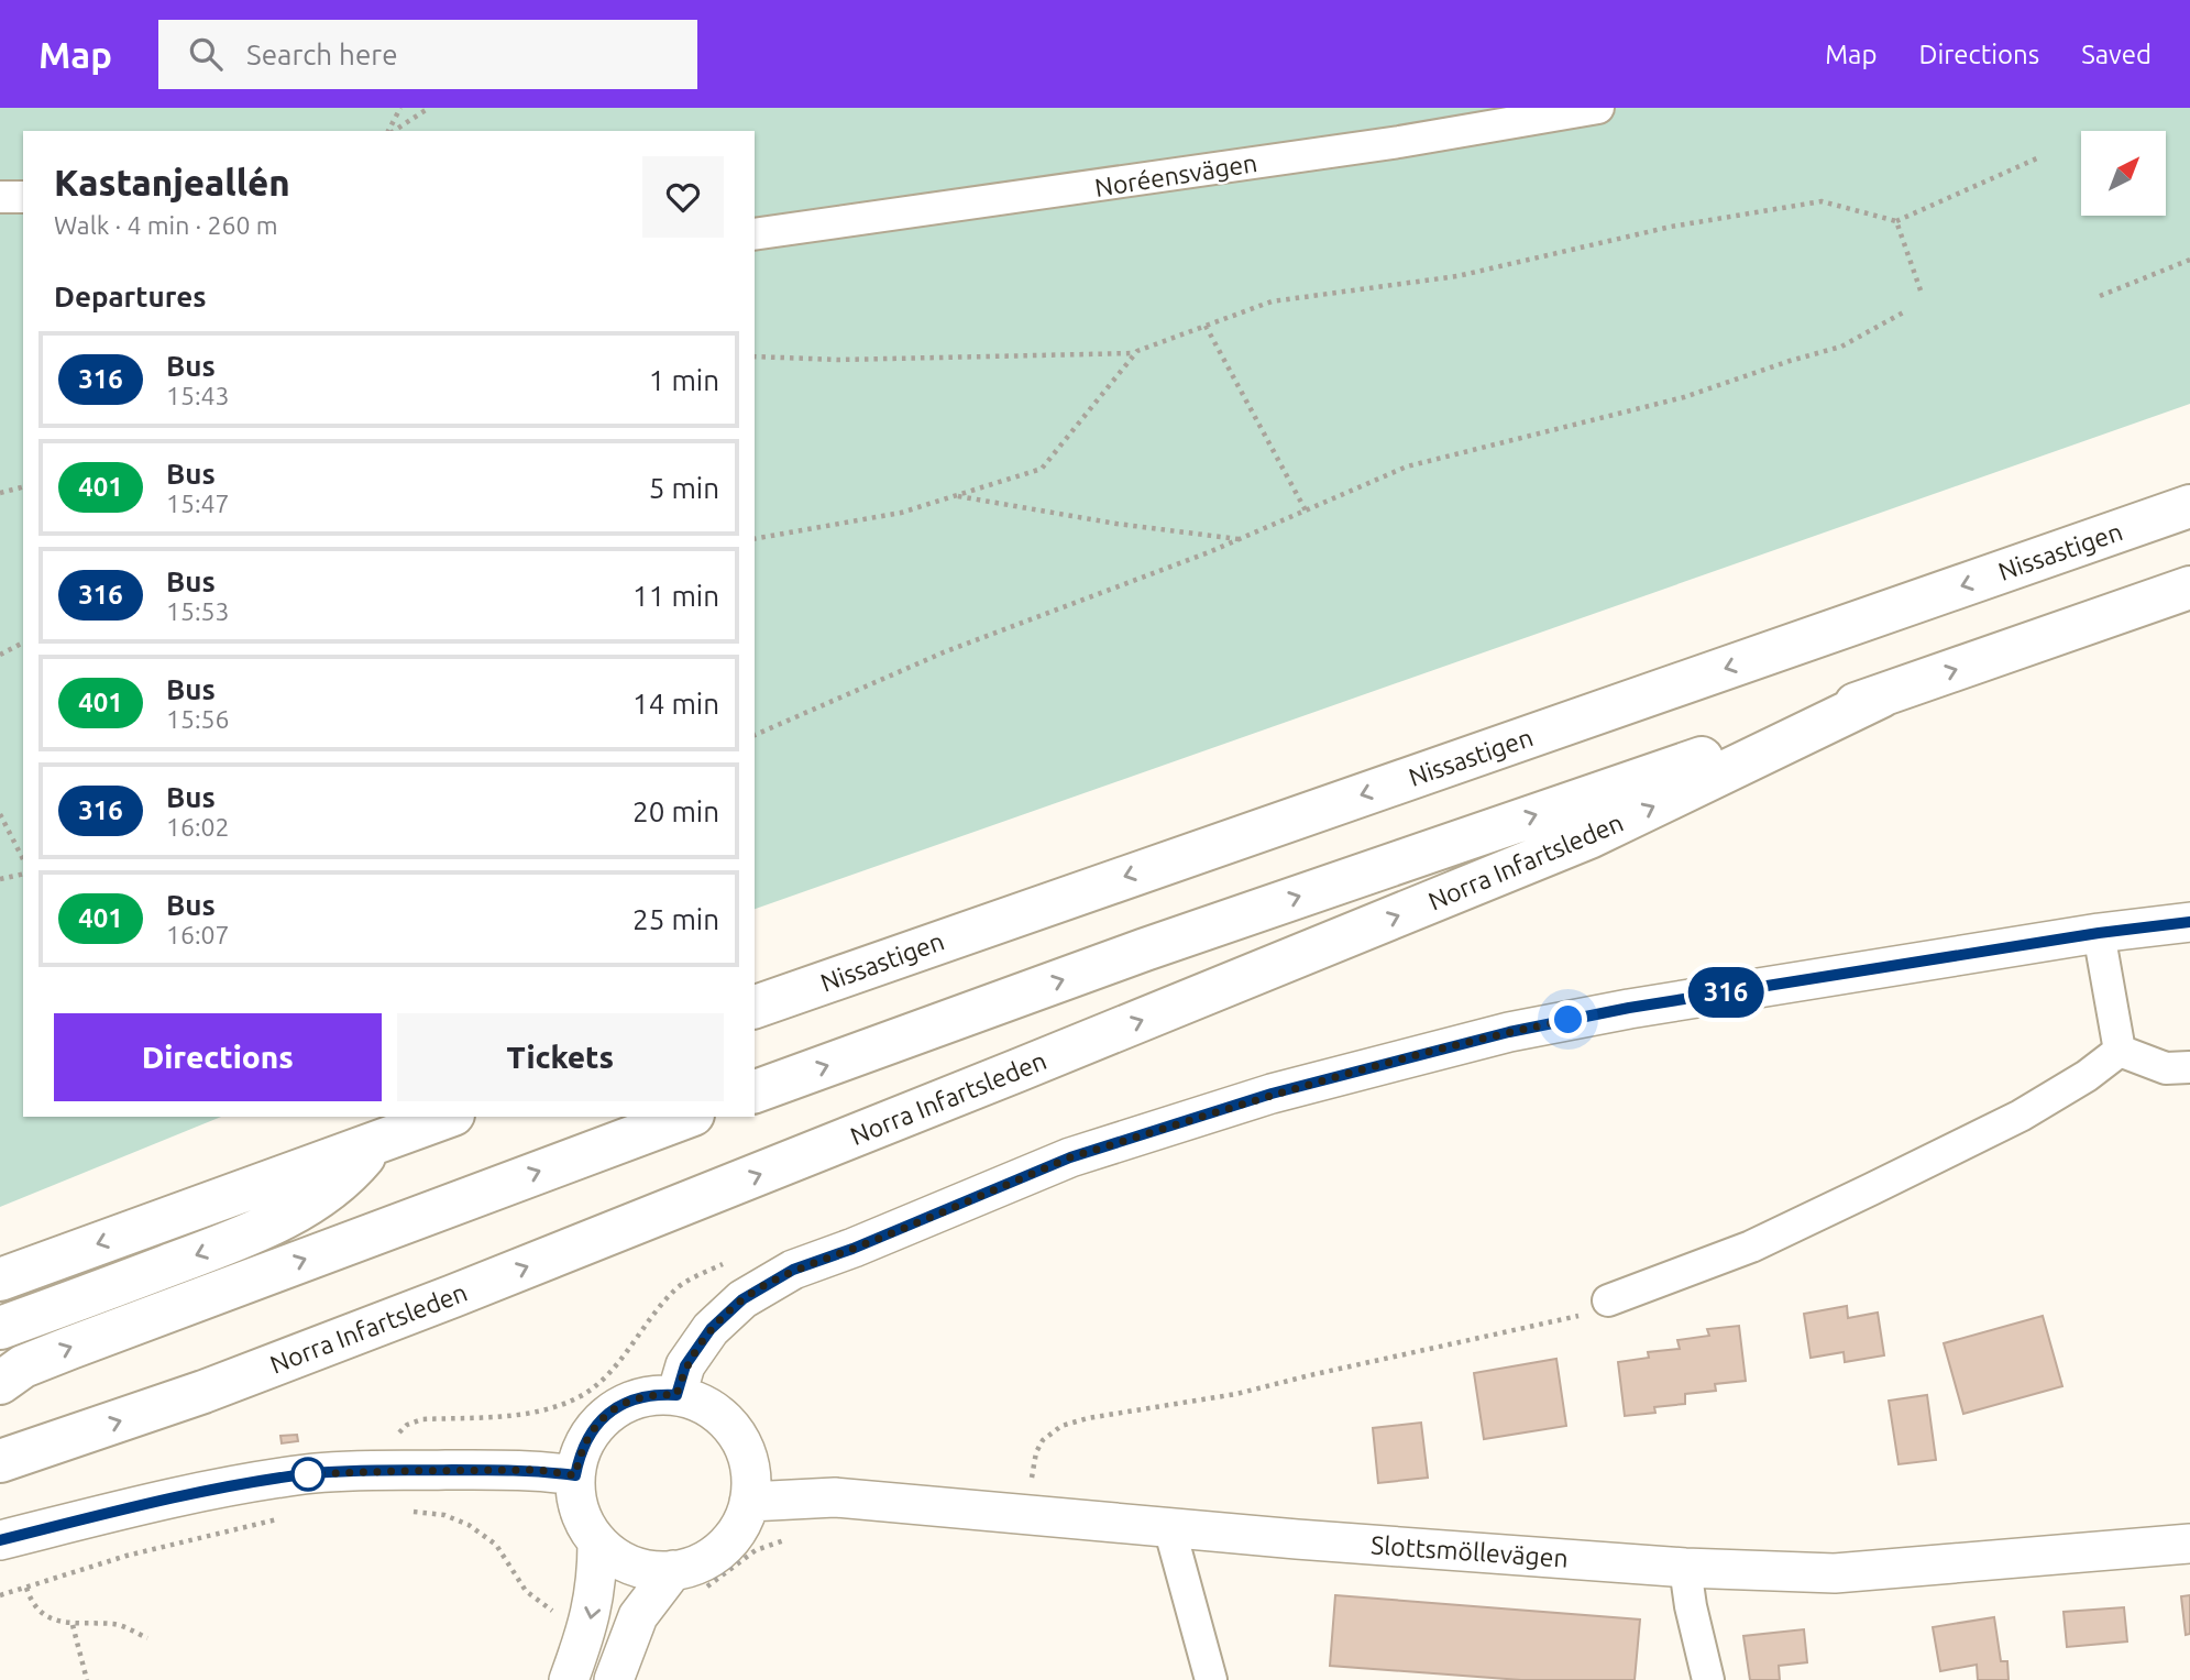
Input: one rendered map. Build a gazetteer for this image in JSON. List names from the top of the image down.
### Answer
{
  "streets": {
    "highway": ["Nissastigen", "Norra Infartsleden"],
    "street": ["Noréensvägen", "Slottsmöllevägen"]
  },
  "lines": ["bus line 316"],
  "north": "top right",
  "page": {
    "header": "Map",
    "search": "Search here",
    "nav": ["Map", "Directions", "Saved"],
    "on_map": "316",
    "heading": [
      ["Kastanjeallén", "Walk · 4 min · 260 m"],
      "Departures"
    ],
    "list": [
      {
        "mark": "316",
        "name": "Bus",
        "note": "15:43",
        "value": "1 min"
      },
      {
        "mark": "401",
        "name": "Bus",
        "note": "15:47",
        "value": "5 min"
      },
      {
        "mark": "316",
        "name": "Bus",
        "note": "15:53",
        "value": "11 min"
      },
      {
        "mark": "401",
        "name": "Bus",
        "note": "15:56",
        "value": "14 min"
      },
      {
        "mark": "316",
        "name": "Bus",
        "note": "16:02",
        "value": "20 min"
      },
      {
        "mark": "401",
        "name": "Bus",
        "note": "16:07",
        "value": "25 min"
      }
    ],
    "buttons": ["Directions", "Tickets"]
  }
}
